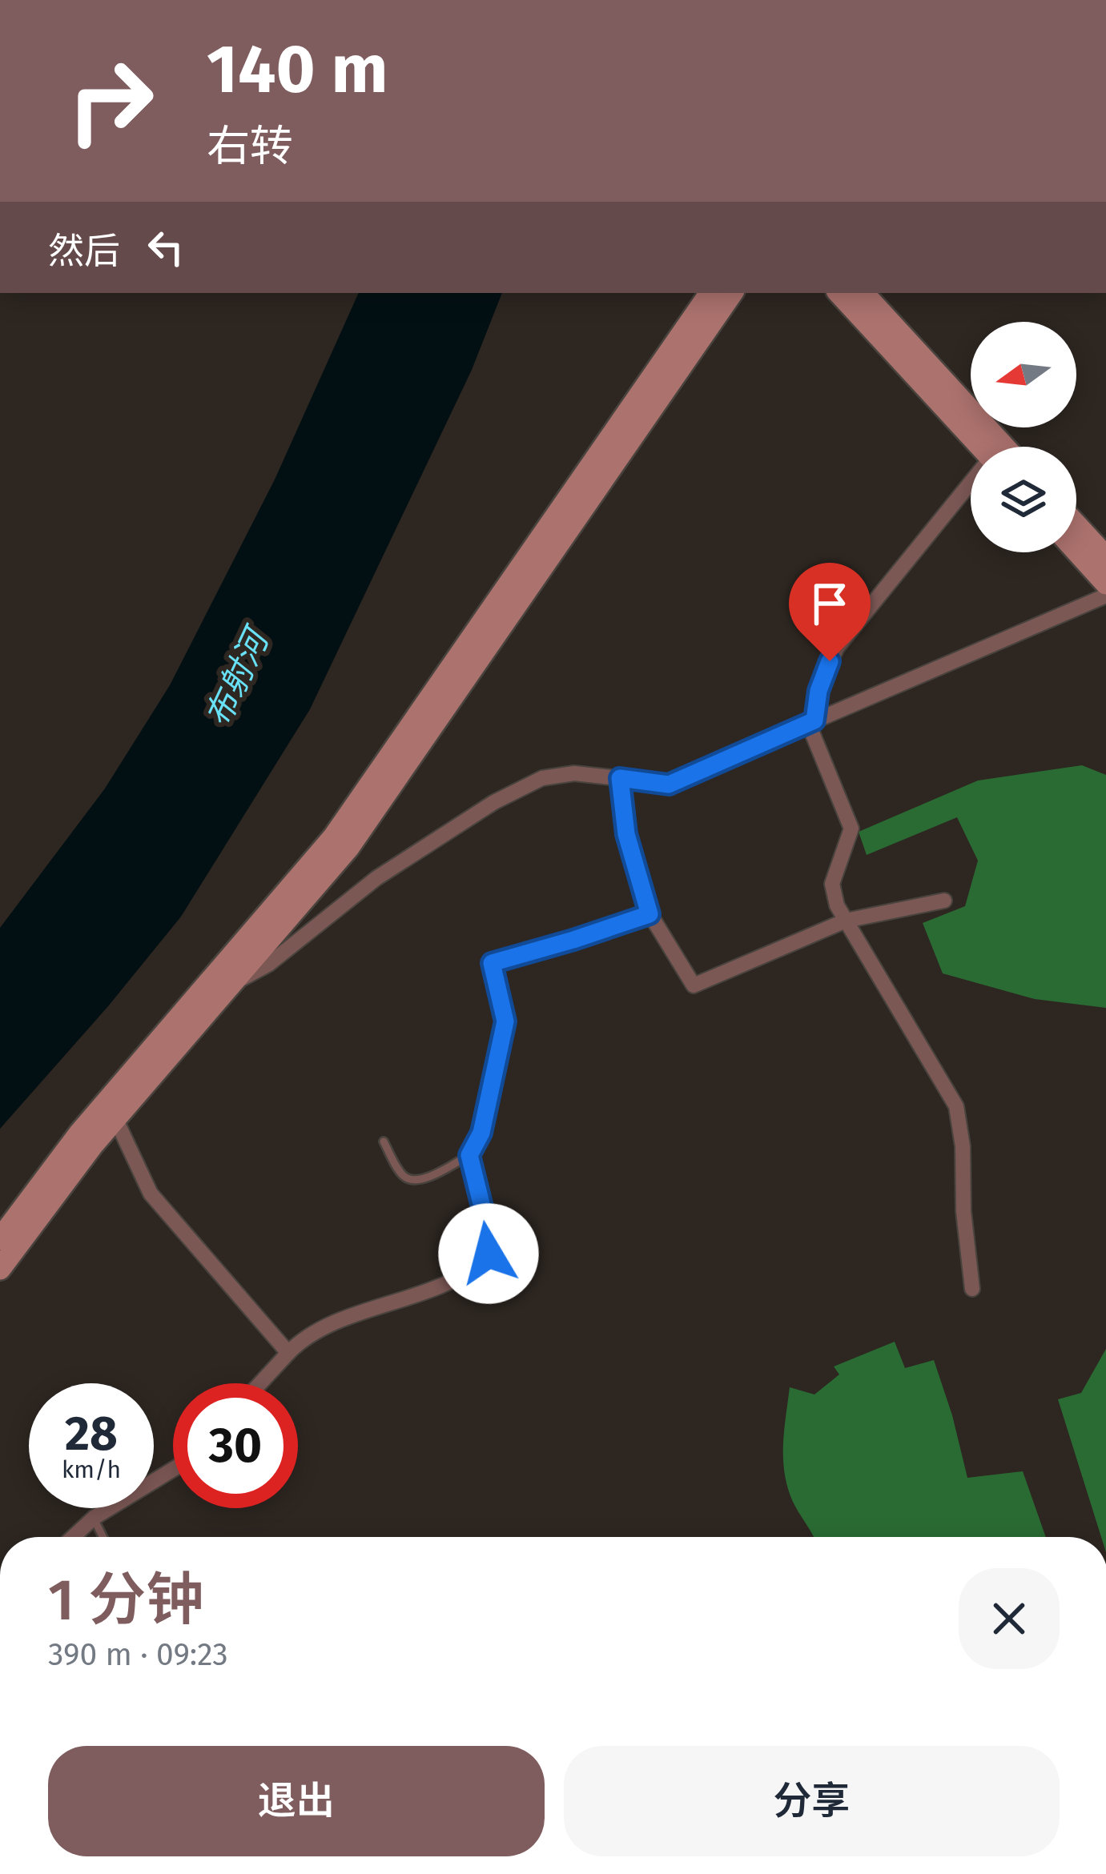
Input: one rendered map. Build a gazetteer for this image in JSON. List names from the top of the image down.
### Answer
{
  "water": ["布射河"],
  "north": "left",
  "page": {
    "turn": ["140 m", "右转"],
    "then": "然后",
    "speed": "28 km/h",
    "limit": "30",
    "heading": ["1 分钟", "390 m · 09:23"],
    "buttons": ["退出", "分享"]
  }
}
